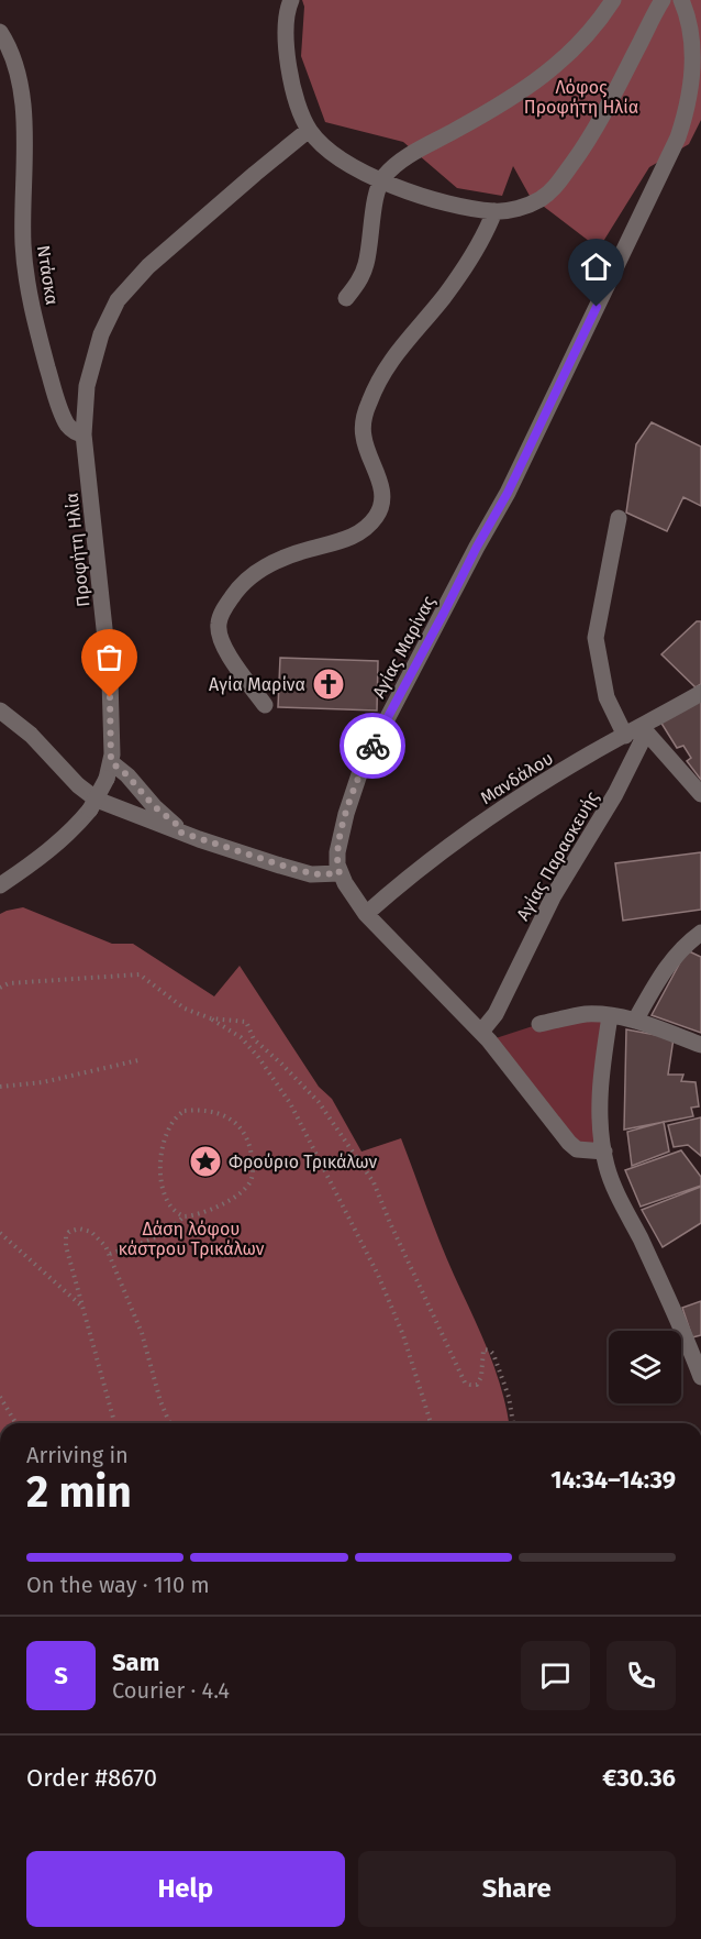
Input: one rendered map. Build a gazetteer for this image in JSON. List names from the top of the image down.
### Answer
{
  "streets": {
    "street": [
      "Ντάσκα",
      "Προφήτη Ηλία",
      "Αγίας Μαρίνας",
      "Μανδάλου",
      "Αγίας Παρασκευής"
    ]
  },
  "crossings": [
    ["Ντάσκα", "Προφήτη Ηλία"],
    ["Μανδάλου", "Αγίας Παρασκευής"]
  ],
  "parks": ["Λόφος Προφήτη Ηλία", "Δάση λόφου κάστρου Τρικάλων"],
  "places": {
    "church": ["Αγία Μαρίνα"],
    "place": ["Φρούριο Τρικάλων"]
  },
  "page": {
    "heading": ["2 min", "Arriving in", "14:34–14:39"],
    "panel": [
      "Sam",
      "Courier · 4.4",
      "Order #8670",
      "€30.36"
    ],
    "bar": "On the way · 110 m",
    "round": "S",
    "buttons": ["Help", "Share"]
  }
}
